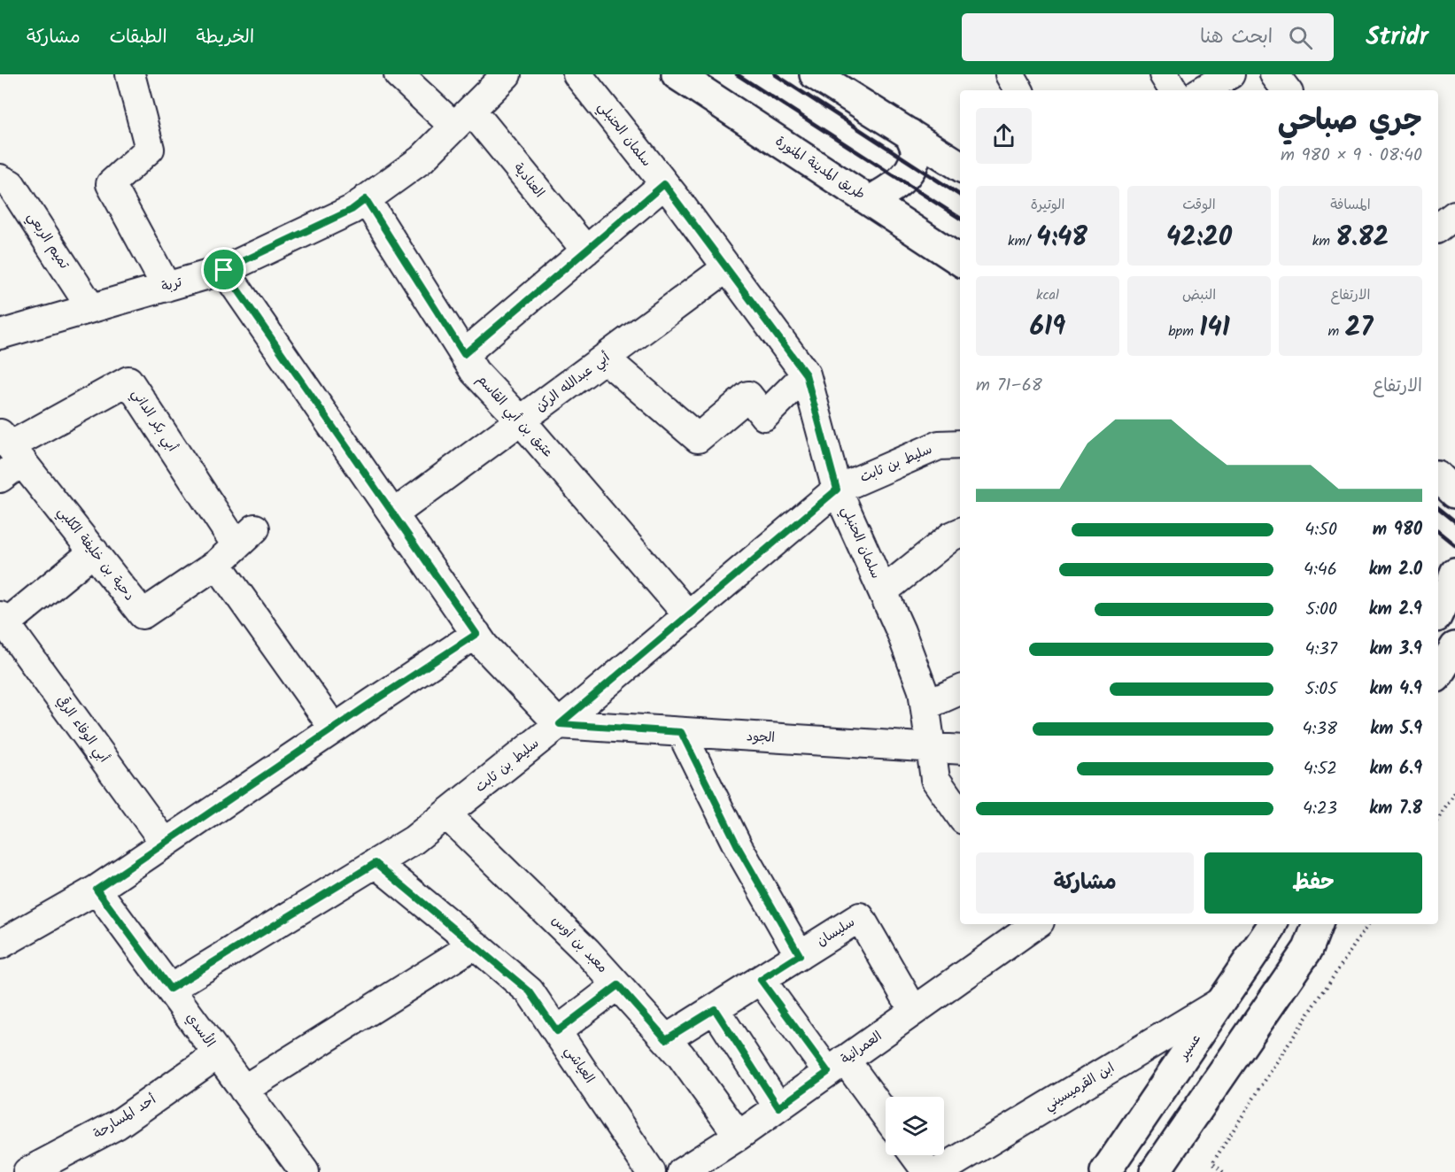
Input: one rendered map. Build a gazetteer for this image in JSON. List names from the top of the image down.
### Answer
{
  "streets": {
    "main road": ["طريق المدينة المنورة", "عسير"],
    "street": [
      "سلمان الحنبلي",
      "العنادية",
      "تميم الربعي",
      "تربة",
      "أبي عبدالله الركن",
      "عتيق بن أبي القاسم",
      "أبي بكر الداني",
      "سليط بن ثابت",
      "دحية بن خليفة الكلبي",
      "أبي الوفاء الرقي",
      "الجود",
      "سليسان",
      "معبد بن أوس",
      "الأسدي",
      "العمرانية",
      "العياشي",
      "ابن القرميسيني",
      "أحد المسارحة"
    ]
  },
  "crossings": [
    ["سلمان الحنبلي", "أبي عبدالله الركن"],
    ["سلمان الحنبلي", "سليط بن ثابت"],
    ["سلمان الحنبلي", "الجود"],
    ["العنادية", "تربة"],
    ["تميم الربعي", "تربة"],
    ["تربة", "عتيق بن أبي القاسم"],
    ["أبي عبدالله الركن", "عتيق بن أبي القاسم"],
    ["عتيق بن أبي القاسم", "سليط بن ثابت"],
    ["أبي بكر الداني", "دحية بن خليفة الكلبي"],
    ["سليط بن ثابت", "الجود"],
    ["سليط بن ثابت", "معبد بن أوس"],
    ["سليط بن ثابت", "الأسدي"],
    ["سليط بن ثابت", "العياشي"],
    ["سليسان", "معبد بن أوس"],
    ["سليسان", "العمرانية"],
    ["معبد بن أوس", "العمرانية"],
    ["الأسدي", "أحد المسارحة"],
    ["عسير", "ابن القرميسيني"]
  ],
  "page": {
    "header": "Stridr",
    "search": "ابحث هنا",
    "nav": ["الخريطة", "الطبقات", "مشاركة"],
    "heading": ["جري صباحي", "08:40 · 9 × 980 m"],
    "stats": [
      ["المسافة", "8.82 km"],
      ["الوقت", "42:20"],
      ["الوتيرة", "4:48 /km"],
      ["الارتفاع", "27 m"],
      ["النبض", "141 bpm"],
      ["kcal", "619"]
    ],
    "chart": ["الارتفاع", "68–71 m"],
    "list": [
      {
        "name": "980 m",
        "note": "4:50"
      },
      {
        "name": "2.0 km",
        "note": "4:46"
      },
      {
        "name": "2.9 km",
        "note": "5:00"
      },
      {
        "name": "3.9 km",
        "note": "4:37"
      },
      {
        "name": "4.9 km",
        "note": "5:05"
      },
      {
        "name": "5.9 km",
        "note": "4:38"
      },
      {
        "name": "6.9 km",
        "note": "4:52"
      },
      {
        "name": "7.8 km",
        "note": "4:23"
      }
    ],
    "buttons": ["حفظ", "مشاركة"]
  }
}
